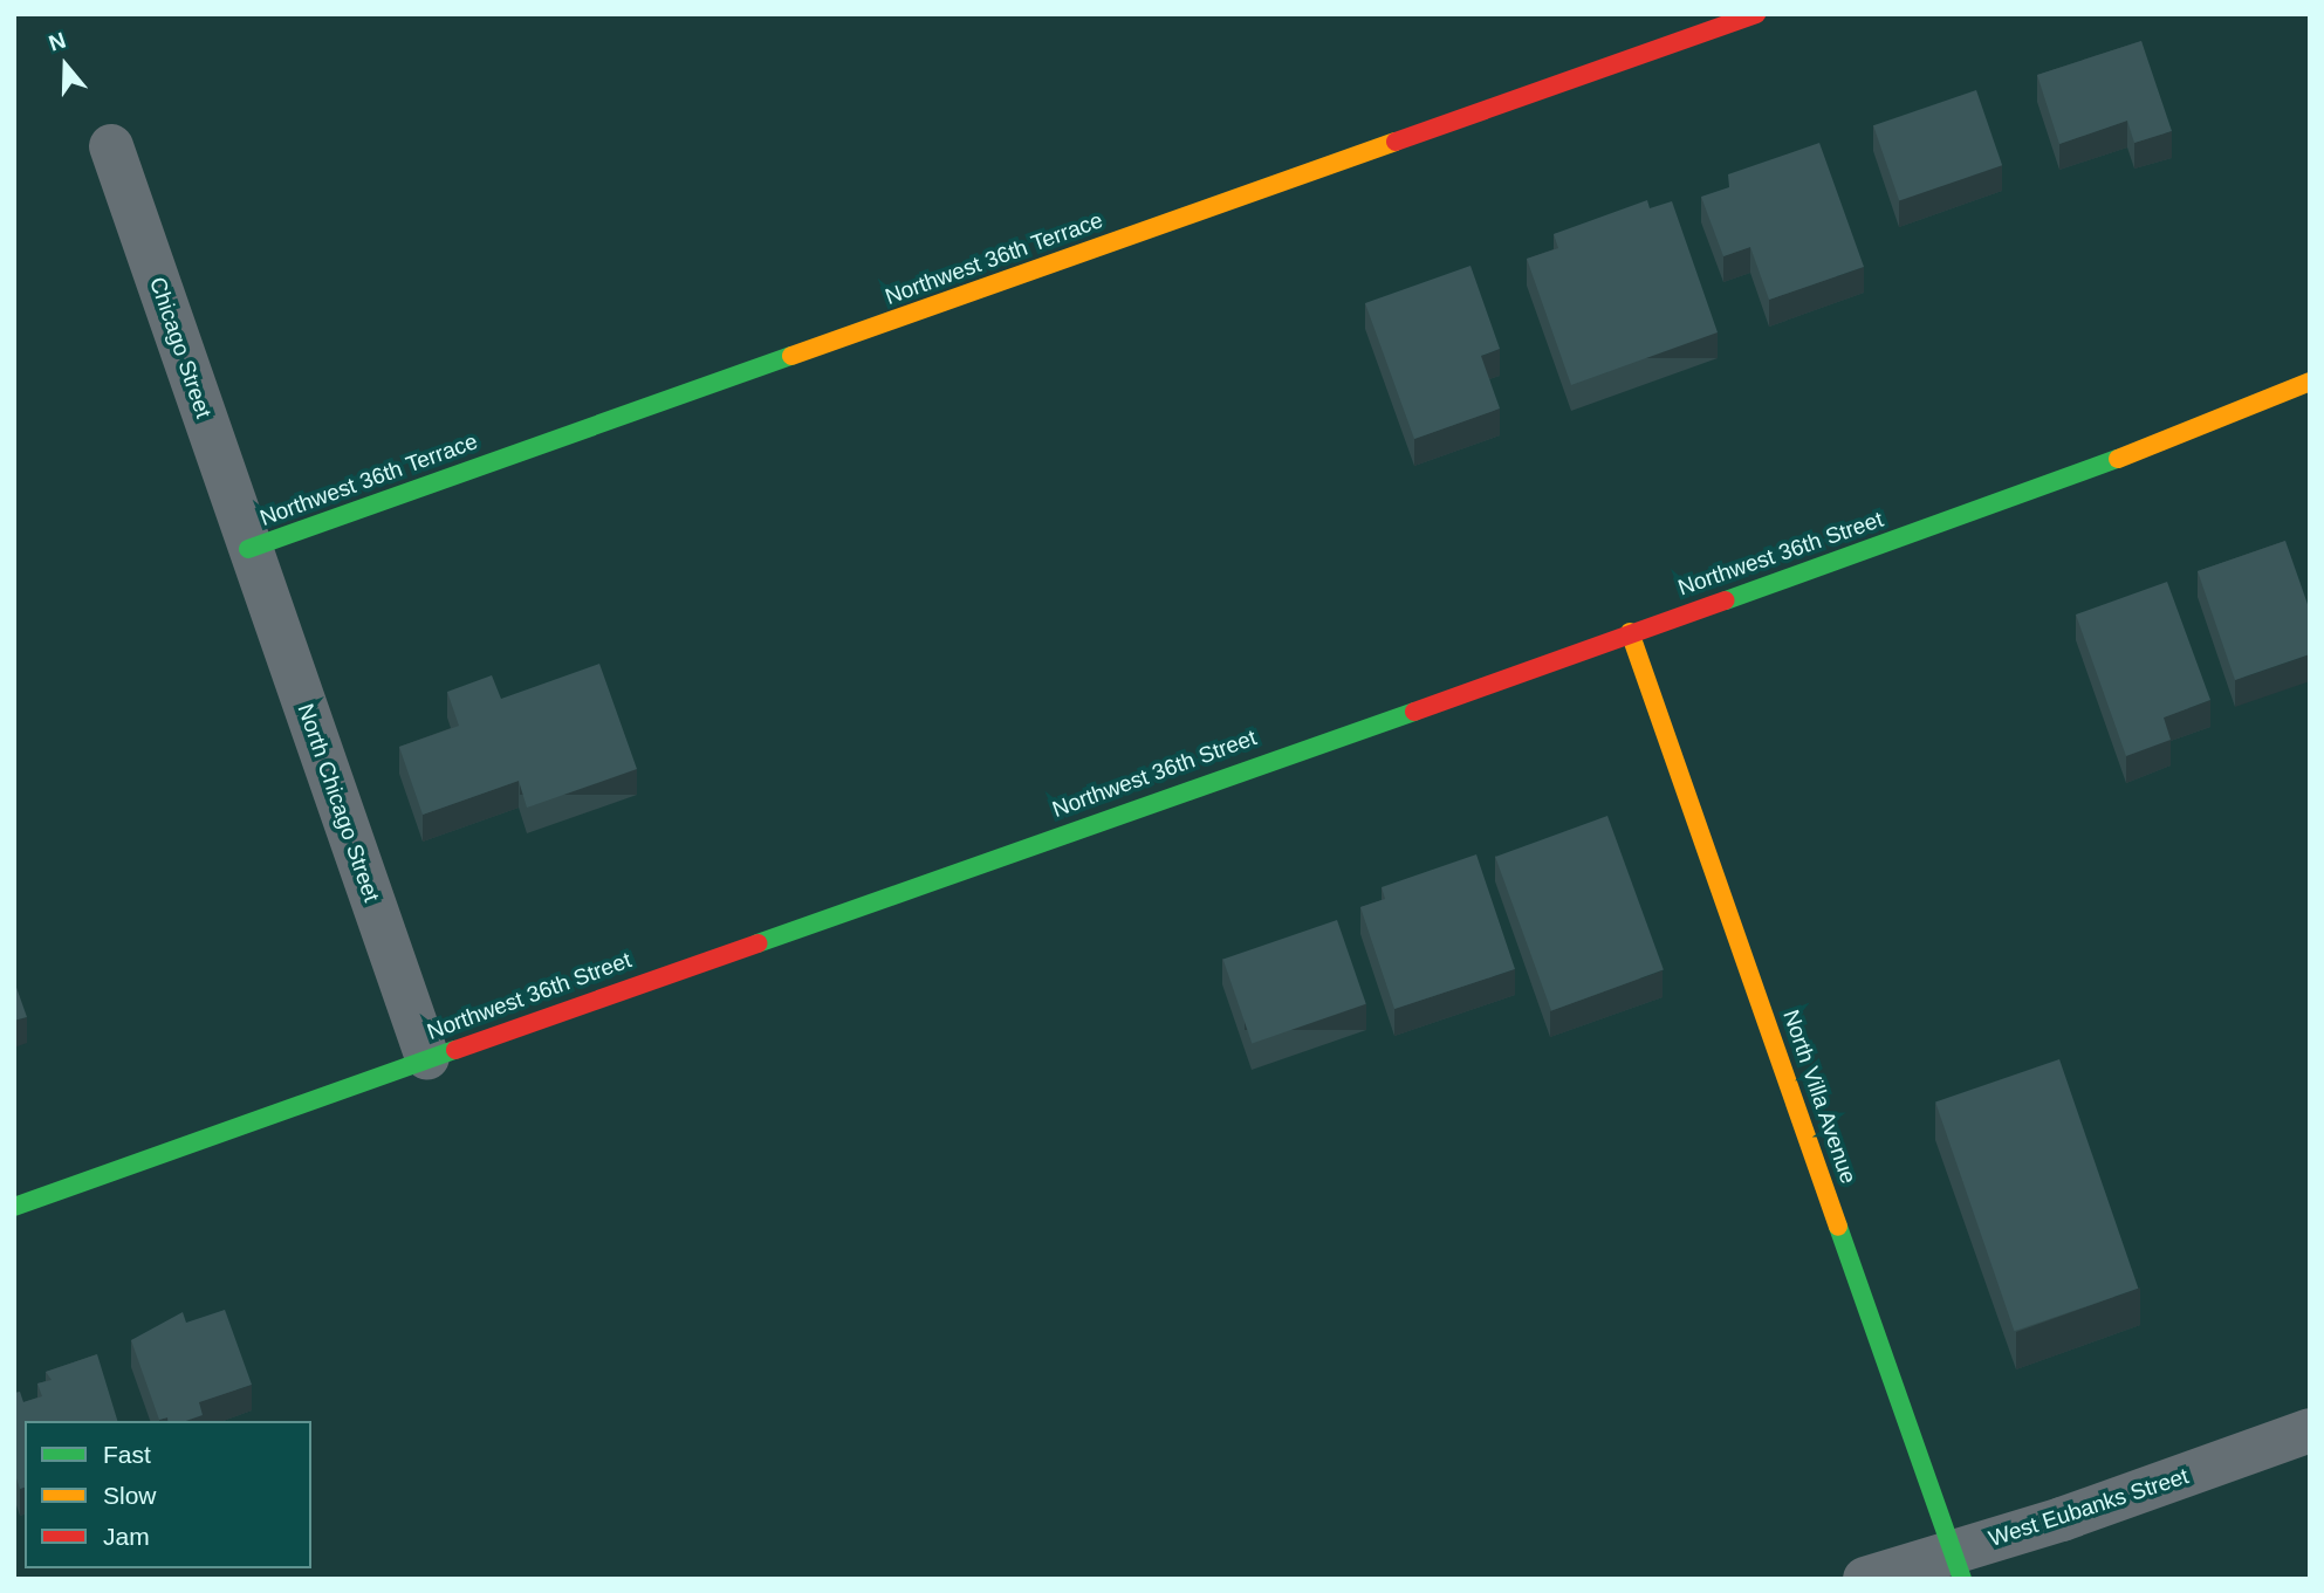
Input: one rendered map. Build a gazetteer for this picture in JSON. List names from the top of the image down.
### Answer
{
  "streets": {
    "street": [
      "Northwest 36th Terrace",
      "Chicago Street",
      "Northwest 36th Street",
      "North Chicago Street",
      "North Villa Avenue",
      "West Eubanks Street"
    ]
  },
  "crossings": [
    ["Northwest 36th Terrace", "Chicago Street"],
    ["Northwest 36th Terrace", "North Chicago Street"],
    ["Chicago Street", "North Chicago Street"],
    ["Northwest 36th Street", "North Chicago Street"],
    ["Northwest 36th Street", "North Villa Avenue"],
    ["North Villa Avenue", "West Eubanks Street"]
  ],
  "legend": ["Fast", "Slow", "Jam"],
  "north": "top"
}
